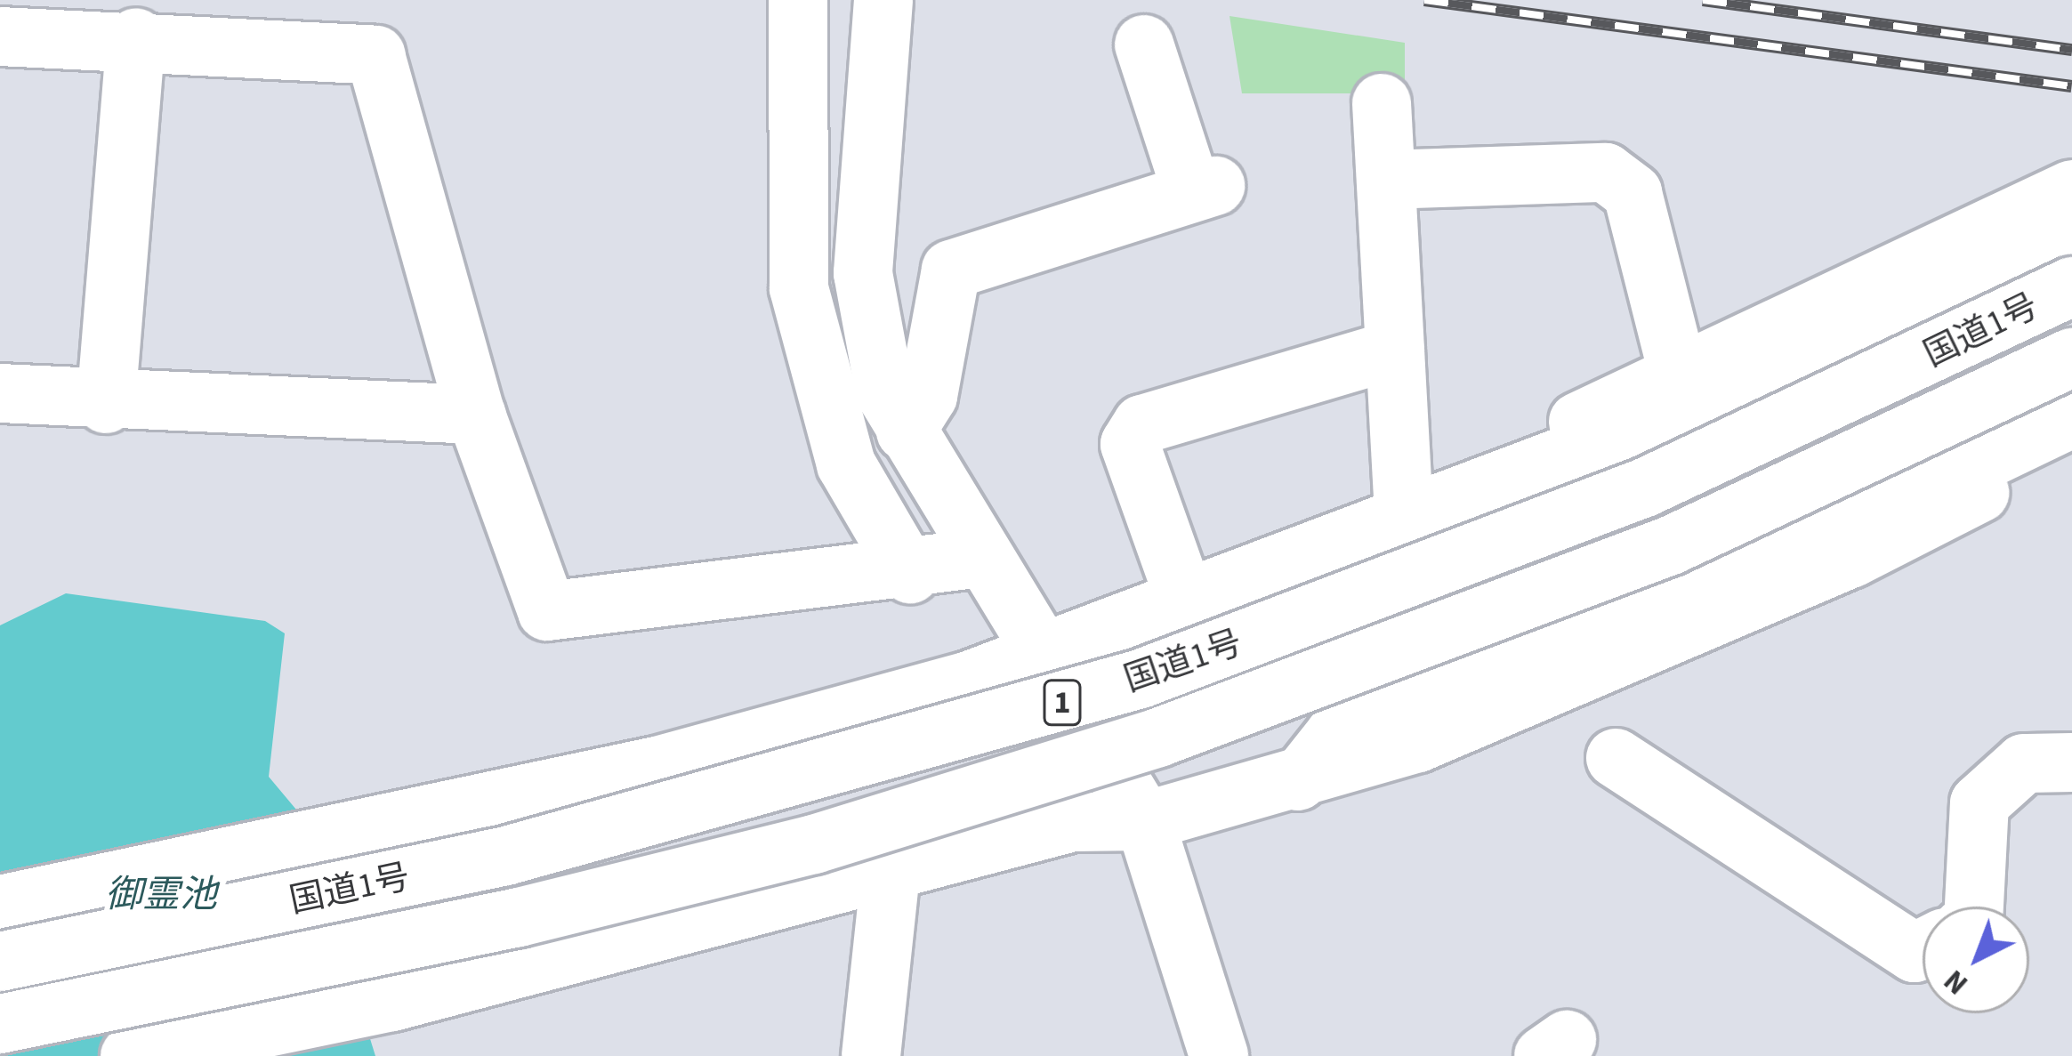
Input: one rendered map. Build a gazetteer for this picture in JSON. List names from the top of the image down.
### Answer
{
  "streets": {
    "main road": ["国道1号", "1"]
  },
  "water": ["御霊池"],
  "north": "bottom left"
}
